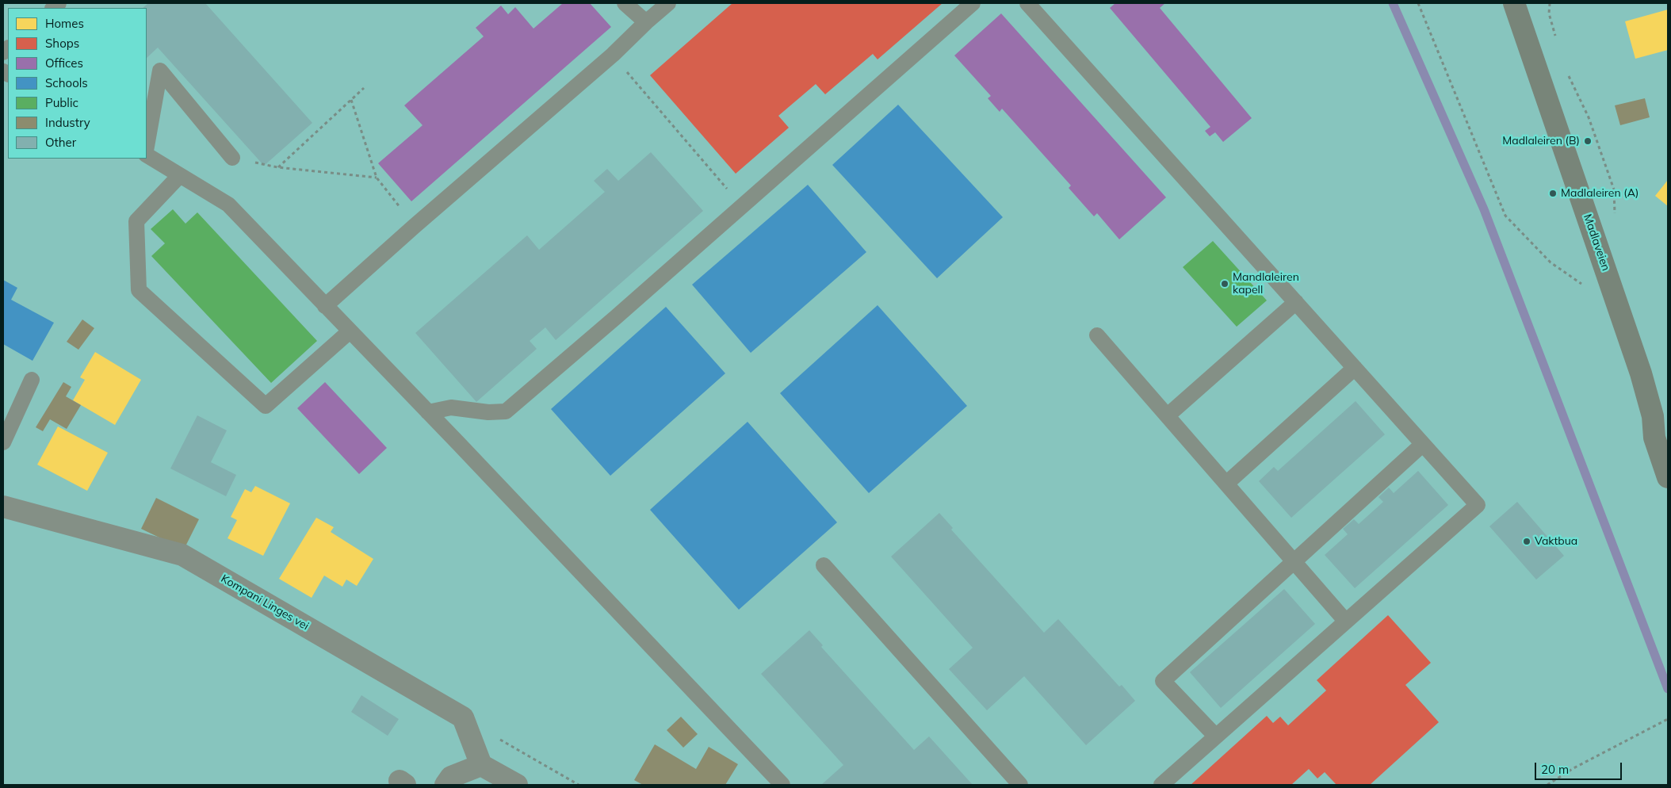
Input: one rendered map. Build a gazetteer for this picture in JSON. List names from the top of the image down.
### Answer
{
  "streets": {
    "main road": ["Madlaveien"],
    "street": ["Kompani Linges vei"]
  },
  "places": [
    "Madlaleiren (B)",
    "Madlaleiren (A)",
    "Mandlaleiren kapell",
    "Vaktbua"
  ],
  "legend": [
    "Homes",
    "Shops",
    "Offices",
    "Schools",
    "Public",
    "Industry",
    "Other"
  ],
  "scale_bar": "20 m"
}
